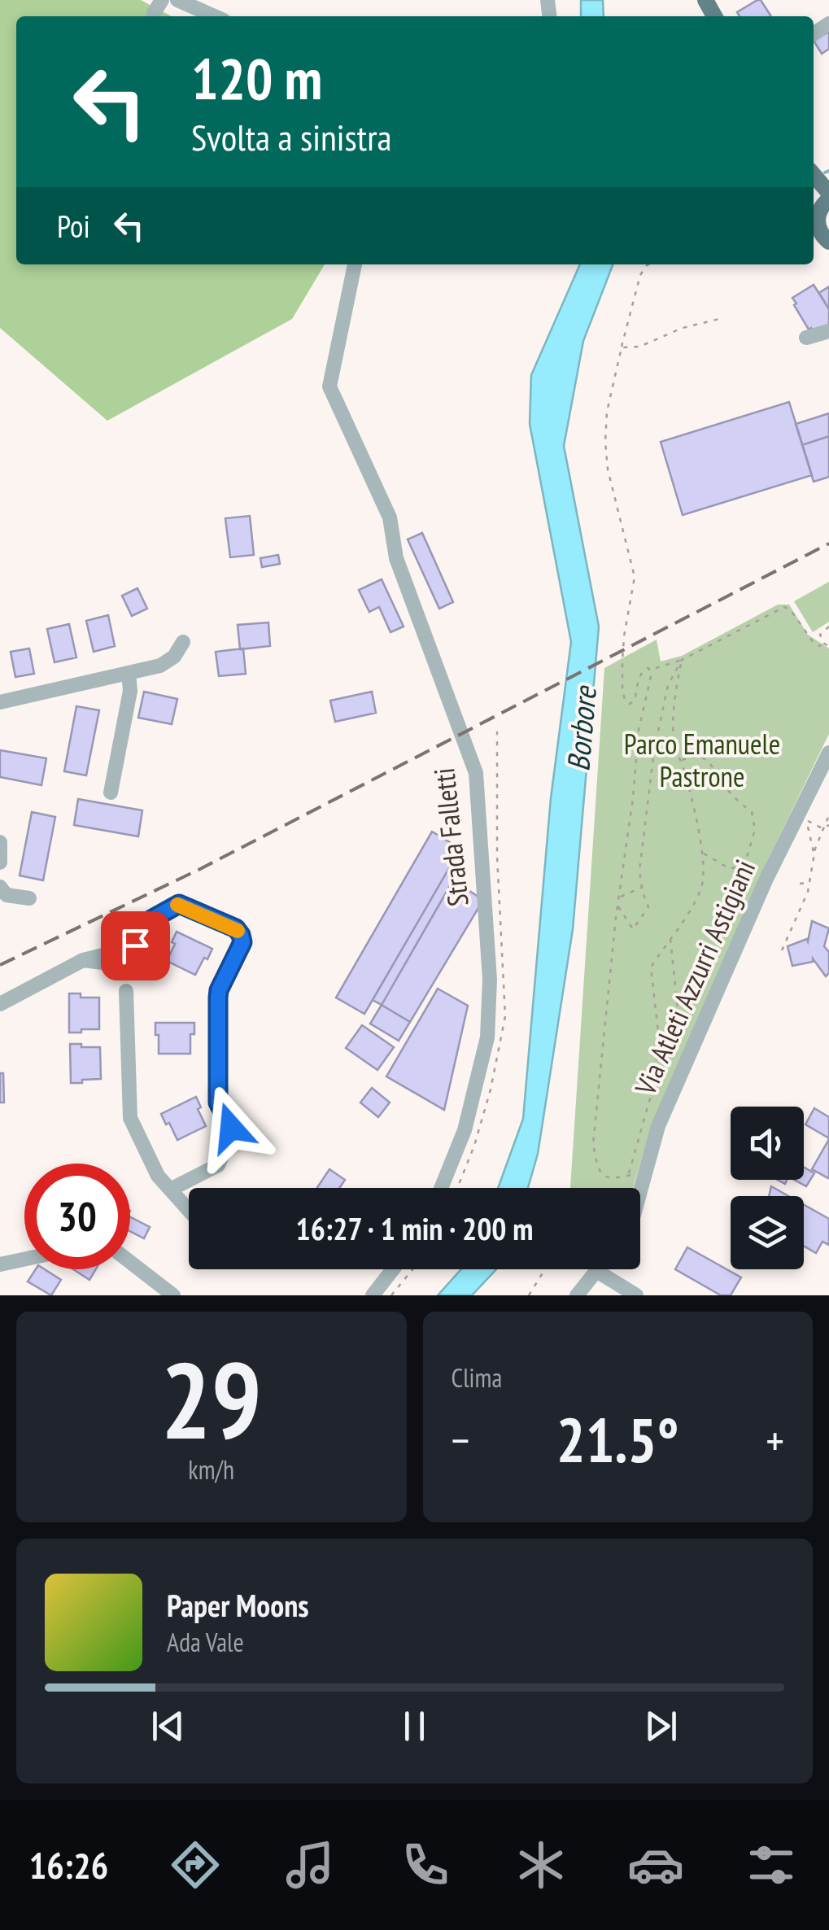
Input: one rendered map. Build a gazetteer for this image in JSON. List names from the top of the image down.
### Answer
{
  "streets": {
    "street": ["Strada Falletti", "Via Atleti Azzurri Astigiani"]
  },
  "water": ["Borbore"],
  "parks": ["Parco Emanuele Pastrone"],
  "page": {
    "turn": ["120 m", "Svolta a sinistra"],
    "then": "Poi",
    "limit": "30",
    "trip": "16:27 · 1 min · 200 m",
    "tile": [
      ["29", "km/h"],
      "Clima"
    ],
    "heat": ["−", "21.5°", "+"],
    "song": ["Paper Moons", "Ada Vale"],
    "tabs": "16:26"
  }
}
